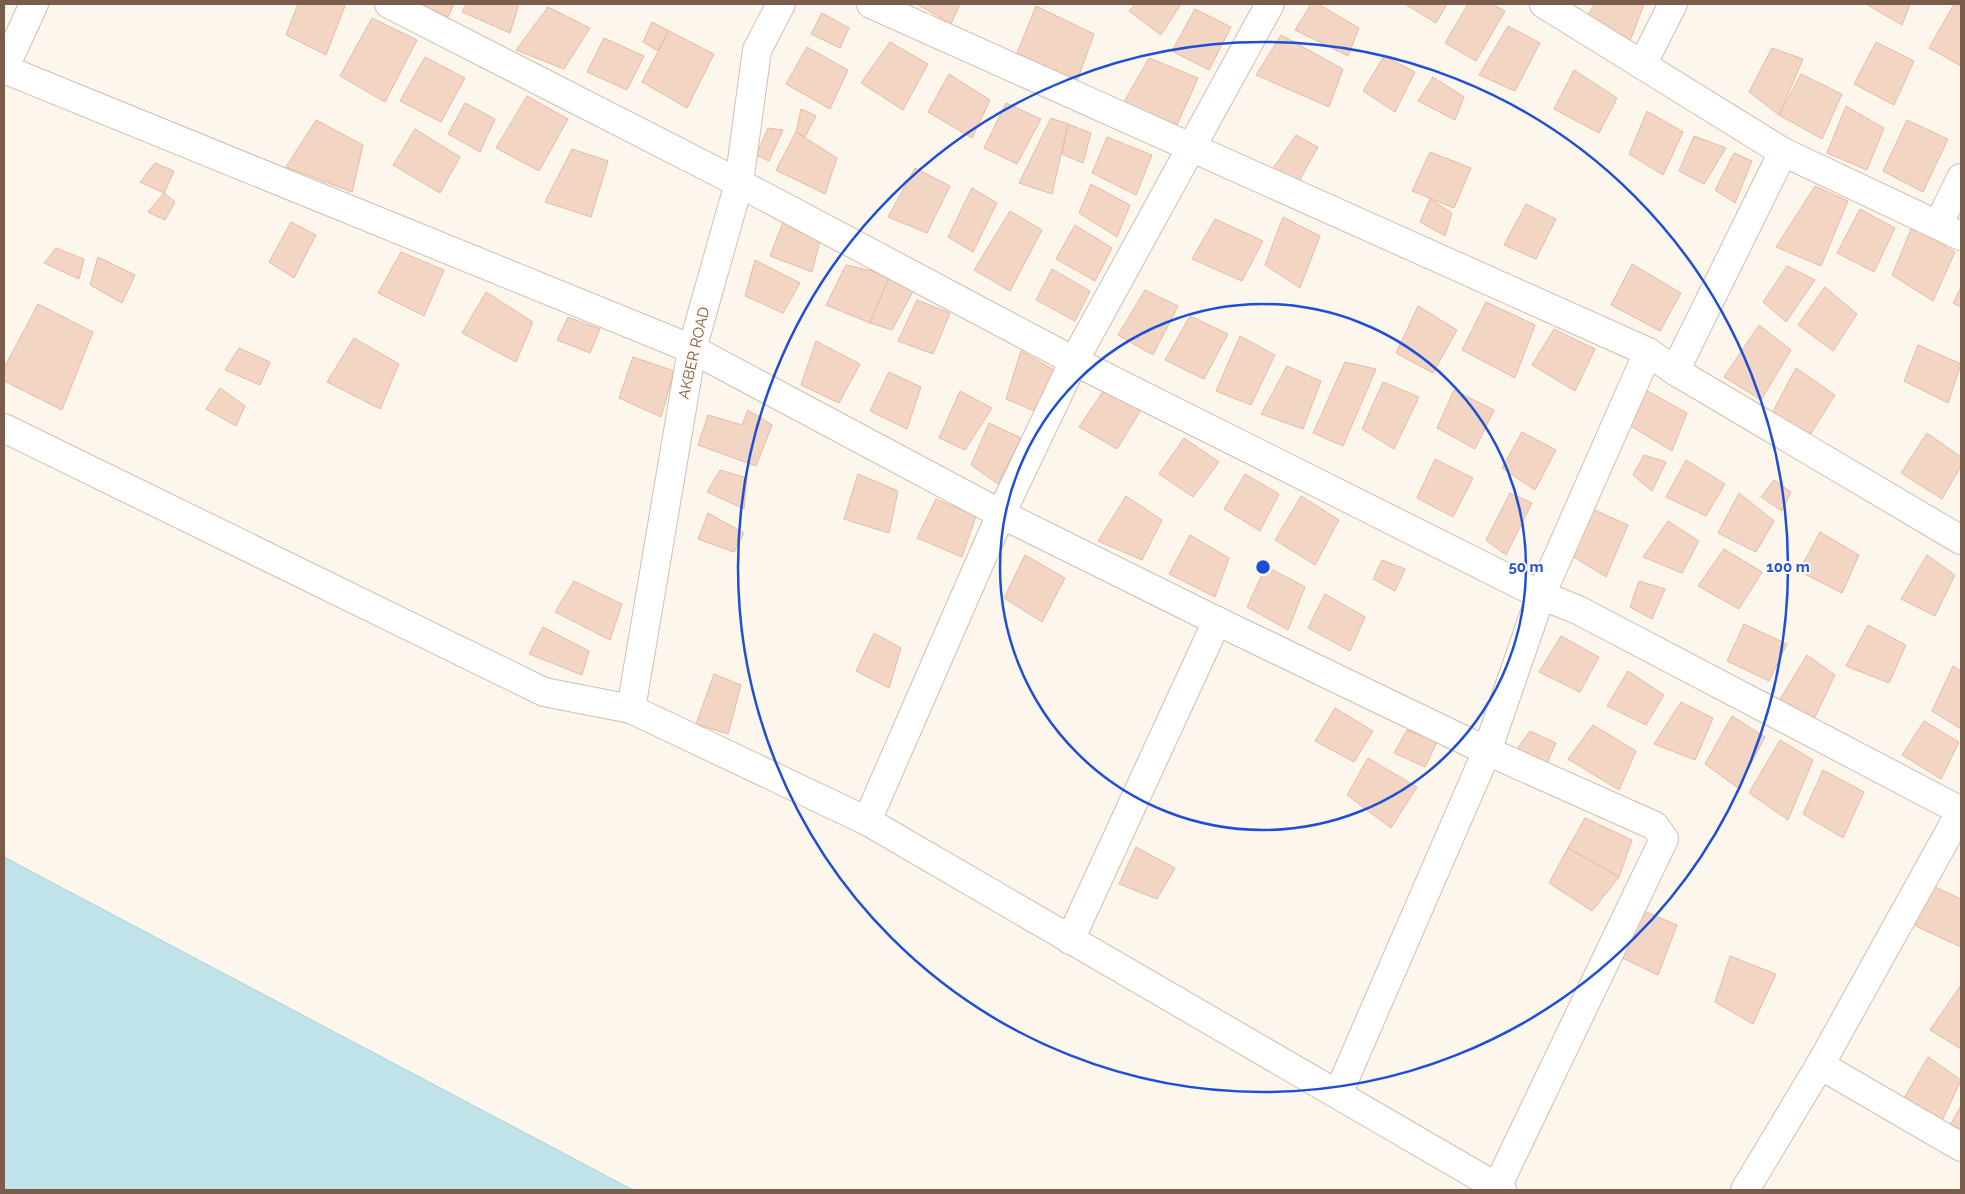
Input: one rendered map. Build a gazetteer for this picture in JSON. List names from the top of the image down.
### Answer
{
  "streets": {
    "street": ["AKBER ROAD"]
  },
  "rings": ["50 m", "100 m"]
}
